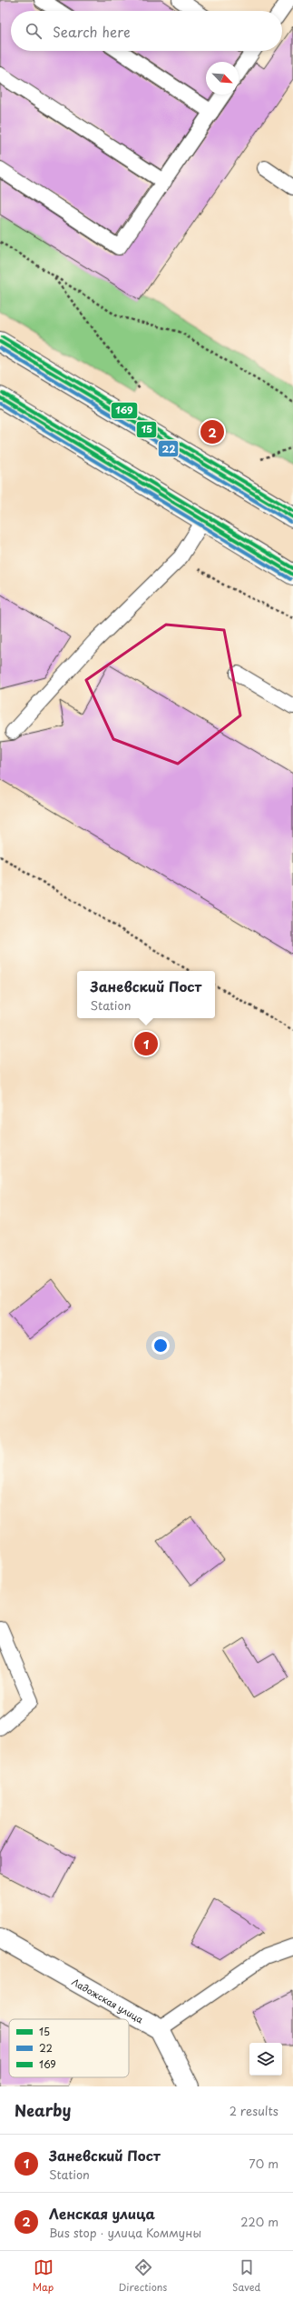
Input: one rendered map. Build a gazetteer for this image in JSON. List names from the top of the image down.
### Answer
{
  "streets": {
    "street": ["Ладожская улица"]
  },
  "lines": ["transit line 169", "transit line 15", "transit line 22"],
  "legend": ["15", "22", "169"],
  "north": "bottom right",
  "page": {
    "search": "Search here",
    "pins": ["2", "1"],
    "popup": ["Заневский Пост", "Station"],
    "heading": ["Nearby", "2 results"],
    "list": [
      {
        "mark": "1",
        "name": "Заневский Пост",
        "note": "Station",
        "value": "70 m"
      },
      {
        "mark": "2",
        "name": "Ленская улица",
        "note": "Bus stop · улица Коммуны",
        "value": "220 m"
      }
    ],
    "nav": ["Map", "Directions", "Saved"]
  }
}
